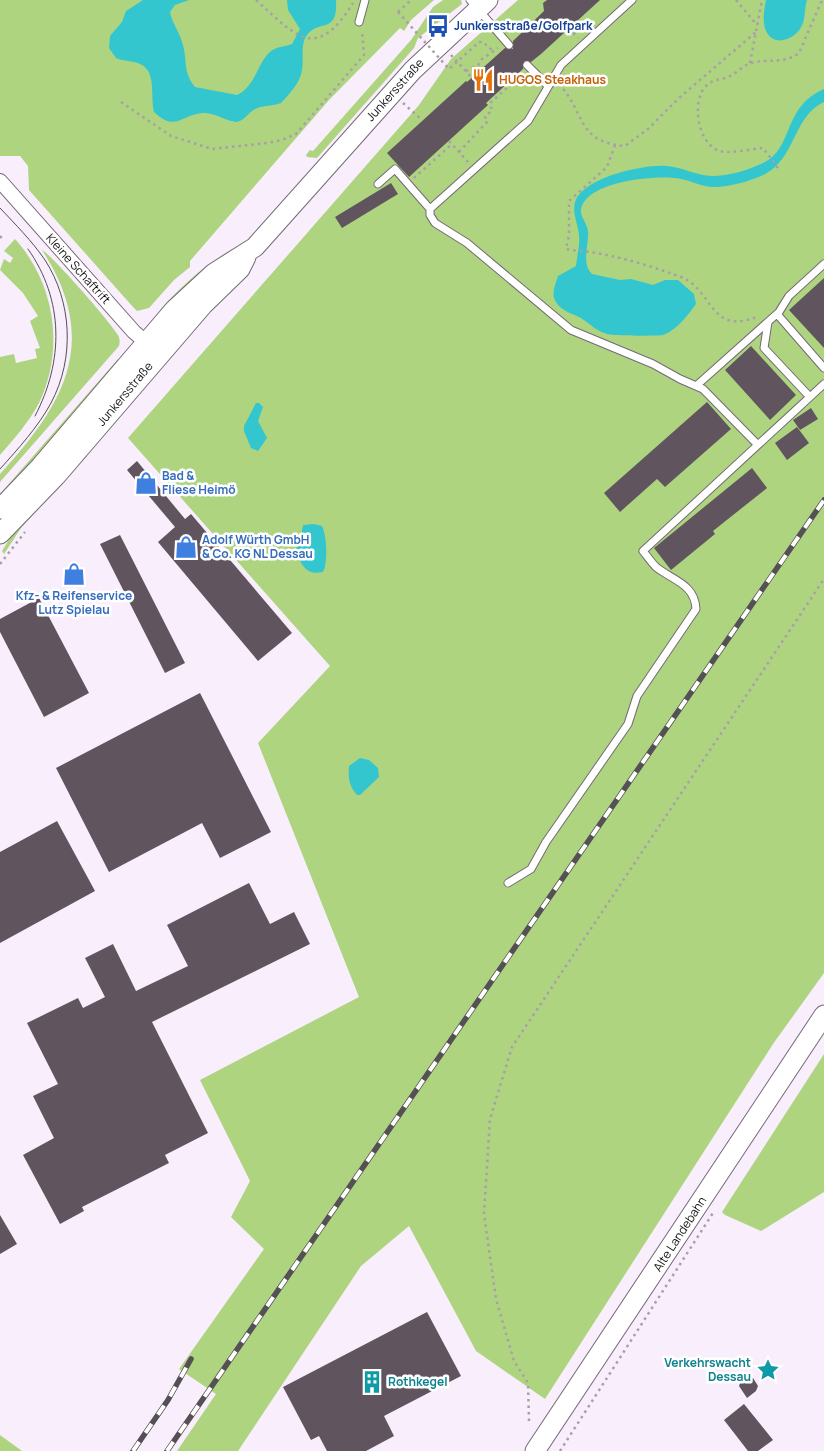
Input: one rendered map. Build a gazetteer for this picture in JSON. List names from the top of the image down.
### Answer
{
  "streets": {
    "main road": ["Junkersstraße", "Alte Landebahn"],
    "street": ["Kleine Schaftrift"]
  },
  "crossings": [
    ["Junkersstraße", "Kleine Schaftrift"]
  ],
  "places": {
    "bus stop": ["Junkersstraße/Golfpark"],
    "restaurant": ["HUGOS Steakhaus"],
    "shop": ["Bad & Fliese Heimö", "Adolf Würth GmbH & Co. KG NL Dessau", "Kfz- & Reifenservice Lutz Spielau"],
    "place": ["Verkehrswacht Dessau"],
    "building": ["Rothkegel"]
  }
}
